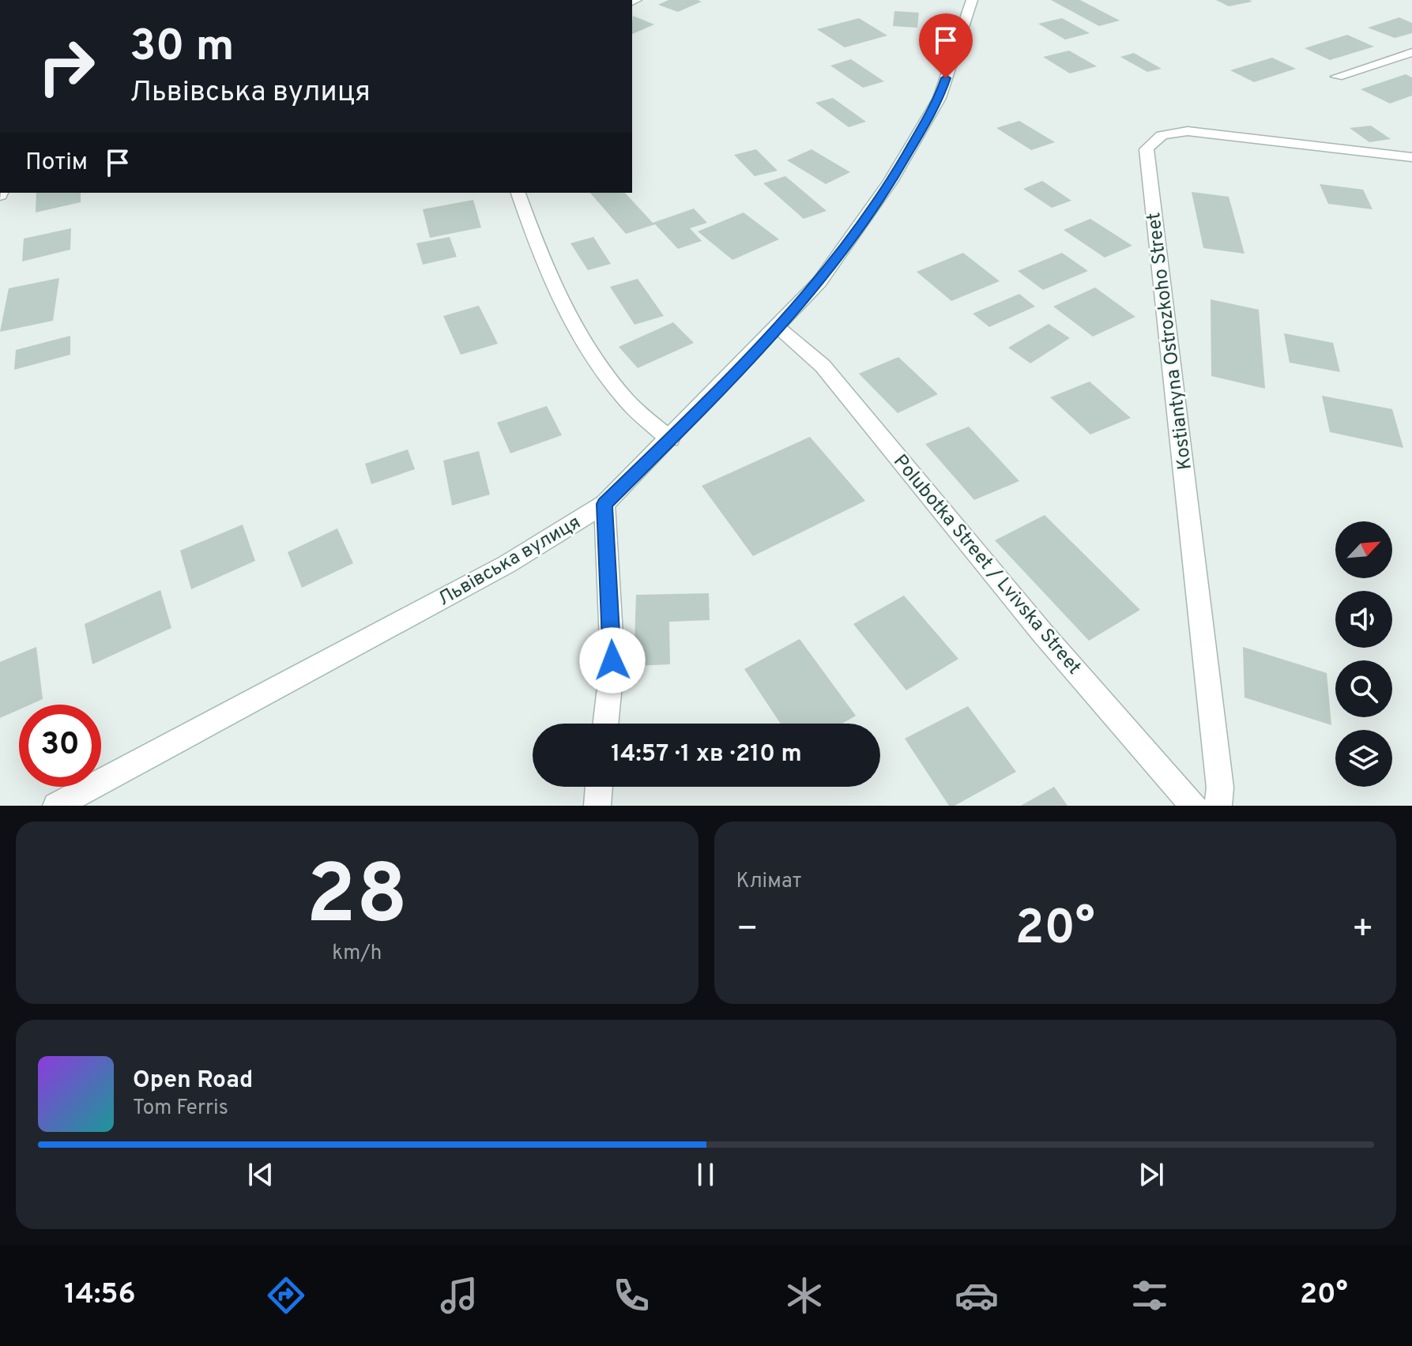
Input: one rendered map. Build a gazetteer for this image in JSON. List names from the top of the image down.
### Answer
{
  "streets": {
    "street": ["Kostiantyna Ostrozkoho Street", "Львівська вулиця", "Polubotka Street / Lvivska Street"]
  },
  "crossings": [
    ["Львівська вулиця", "Polubotka Street / Lvivska Street"]
  ],
  "north": "top right",
  "page": {
    "turn": ["30 m", "Львівська вулиця"],
    "then": "Потім",
    "limit": "30",
    "trip": "14:57 · 1 хв · 210 m",
    "tile": [
      ["28", "km/h"],
      "Клімат"
    ],
    "heat": ["−", "20°", "+"],
    "song": ["Open Road", "Tom Ferris"],
    "tabs": ["14:56", "20°"]
  }
}
